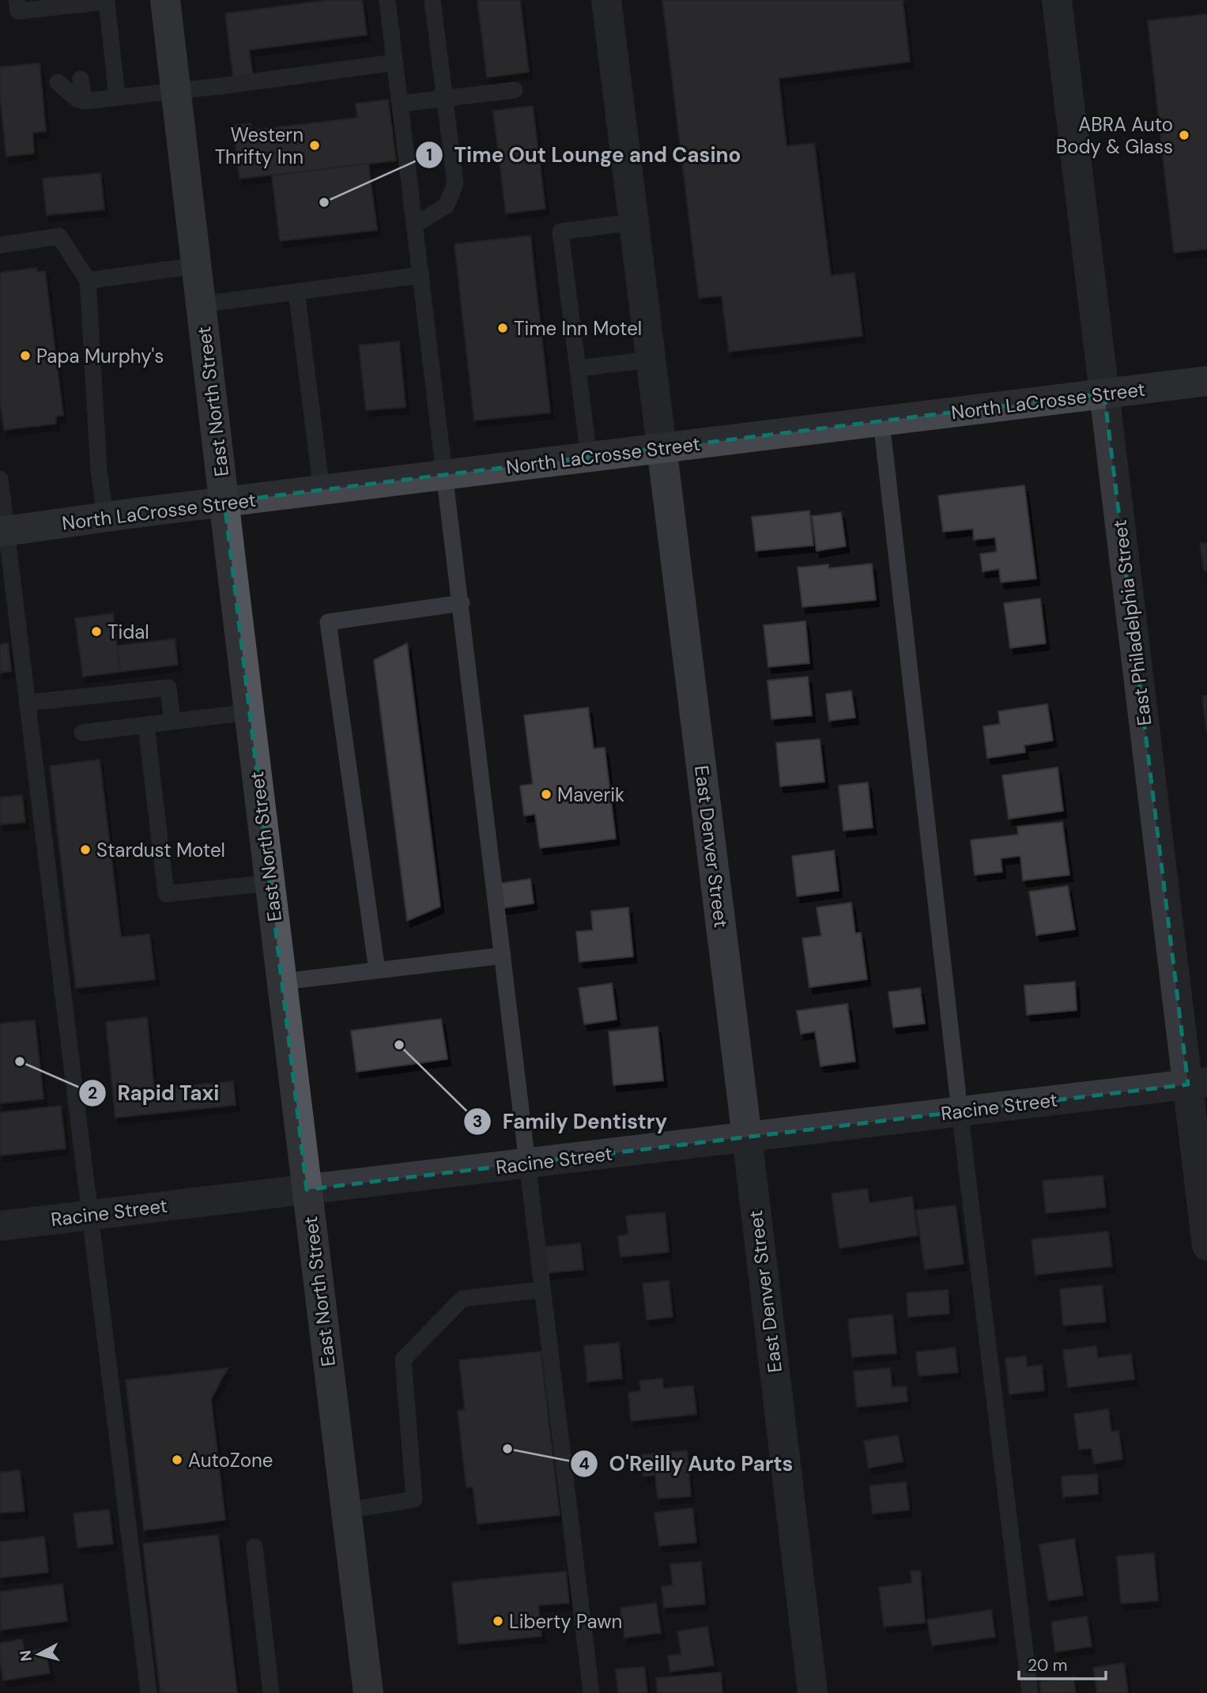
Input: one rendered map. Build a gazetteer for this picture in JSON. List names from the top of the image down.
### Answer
{
  "streets": {
    "main road": ["North LaCrosse Street", "East North Street"],
    "street": ["East Philadelphia Street", "East Denver Street", "Racine Street"]
  },
  "crossings": [
    ["North LaCrosse Street", "East North Street"],
    ["North LaCrosse Street", "East Philadelphia Street"],
    ["North LaCrosse Street", "East Denver Street"],
    ["East North Street", "Racine Street"],
    ["East Philadelphia Street", "Racine Street"],
    ["East Denver Street", "Racine Street"]
  ],
  "places": [
    "ABRA Auto Body & Glass",
    "Western Thrifty Inn",
    "Time Out Lounge and Casino",
    "Time Inn Motel",
    "Papa Murphy's",
    "Tidal",
    "Maverik",
    "Stardust Motel",
    "Family Dentistry",
    "Rapid Taxi",
    "O'Reilly Auto Parts",
    "AutoZone",
    "Liberty Pawn"
  ],
  "scale_bar": "20 m",
  "north": "left"
}
